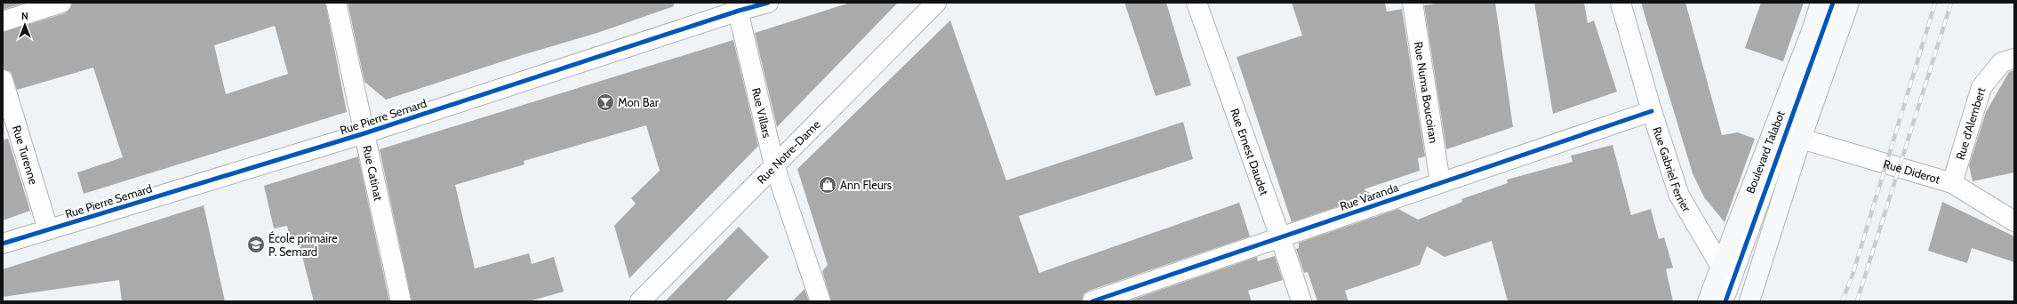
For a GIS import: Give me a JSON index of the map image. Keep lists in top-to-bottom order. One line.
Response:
{"streets":{"main road":["Boulevard Talabot"],"street":["Rue Numa Boucoiran","Rue Villars","Rue Pierre Semard","Rue d'Alembert","Rue Notre-Dame","Rue Ernest Daudet","Rue Turenne","Rue Gabriel Ferrier","Rue Diderot","Rue Catinat","Rue Varanda"]},"crossings":[["Rue Numa Boucoiran","Rue Varanda"],["Rue Villars","Rue Pierre Semard"],["Rue Villars","Rue Notre-Dame"],["Rue Pierre Semard","Rue Turenne"],["Rue Pierre Semard","Rue Catinat"],["Rue d'Alembert","Rue Diderot"],["Rue Ernest Daudet","Rue Varanda"],["Boulevard Talabot","Rue Gabriel Ferrier"],["Rue Gabriel Ferrier","Rue Varanda"]],"places":{"bar":["Mon Bar"],"shop":["Ann Fleurs"],"school or university":["École primaire P. Semard"]},"north":"top"}
